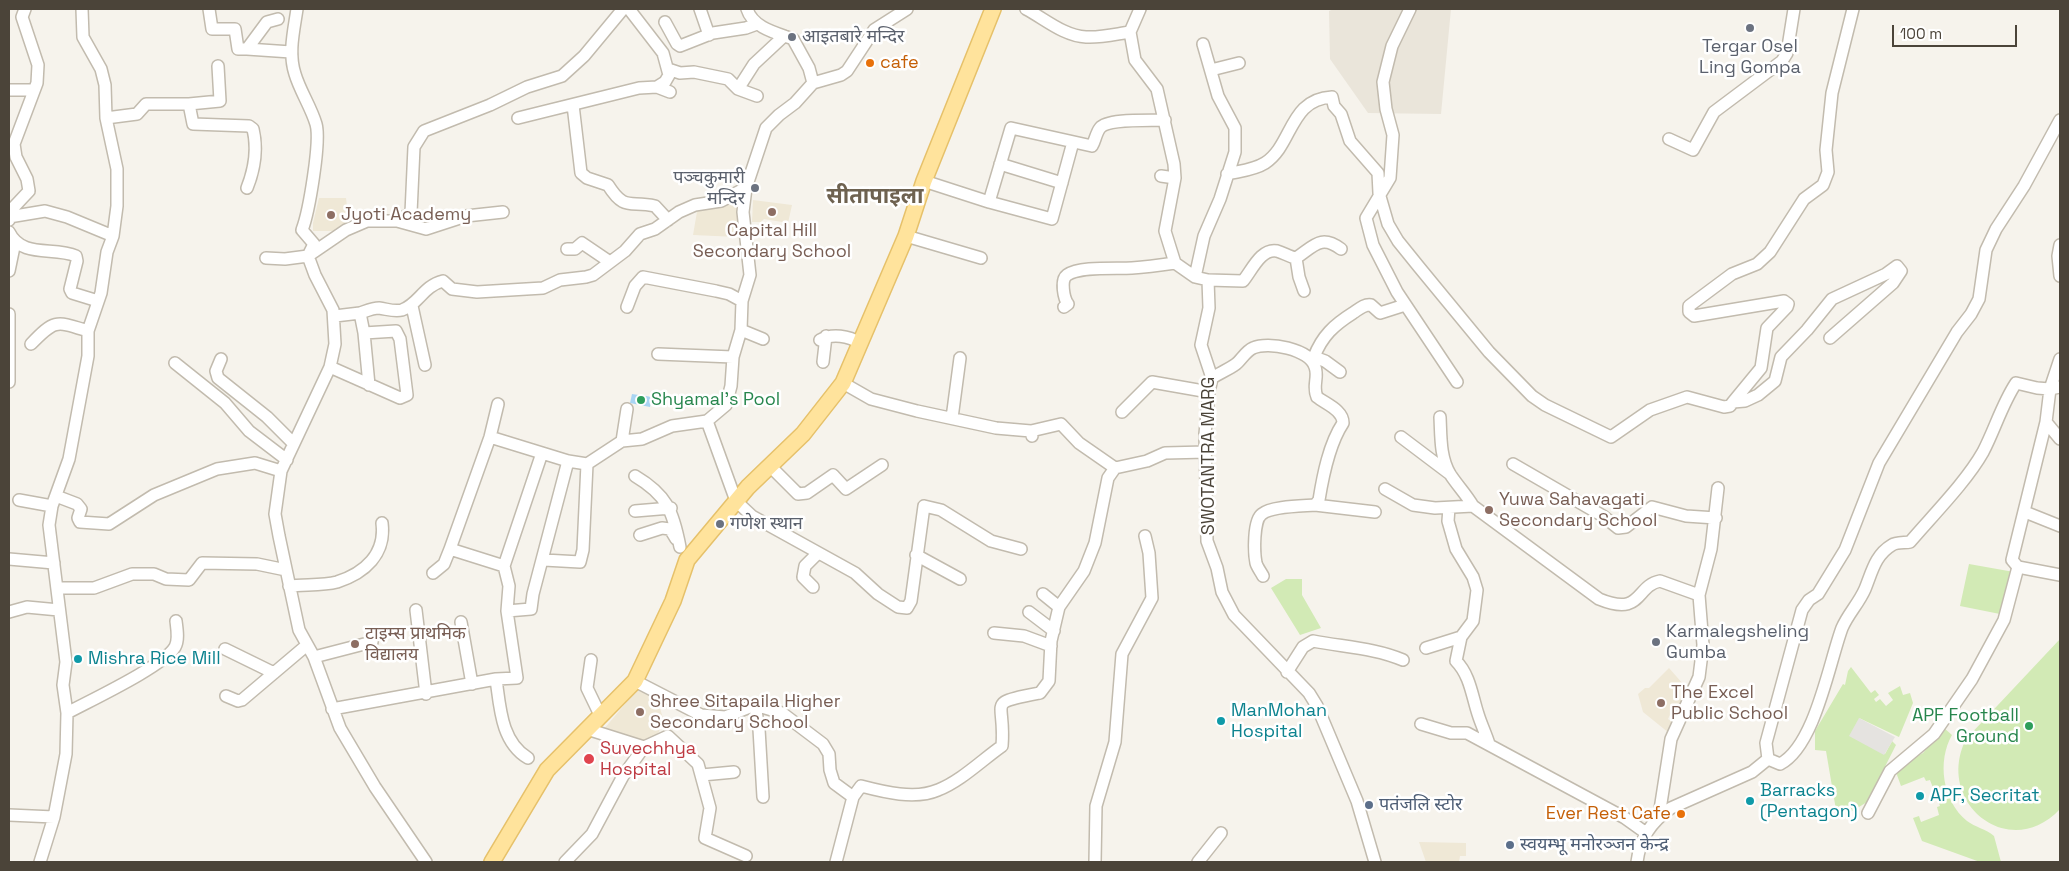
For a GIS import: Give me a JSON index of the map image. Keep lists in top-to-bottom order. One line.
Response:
{"streets":{"street":["SWOTANTRA MARG"]},"districts":["सीतापाइला"],"places":["Tergar Osel Ling Gompa","आइतबारे मन्दिर","cafe","पञ्चकुमारी मन्दिर","Capital Hill Secondary School","Jyoti Academy","Shyamal's Pool","Yuwa Sahavagati Secondary School","गणेश स्थान","Karmalegsheling Gumba","टाइम्स प्राथमिक विद्यालय","Mishra Rice Mill","The Excel Public School","Shree Sitapaila Higher Secondary School","ManMohan Hospital","APF Football Ground","Suvechhya Hospital","APF, Secritat","Barracks (Pentagon)","पतंजलि स्टोर","Ever Rest Cafe","स्वयम्भू मनोरञ्जन केन्द्र"],"scale_bar":"100 m"}
